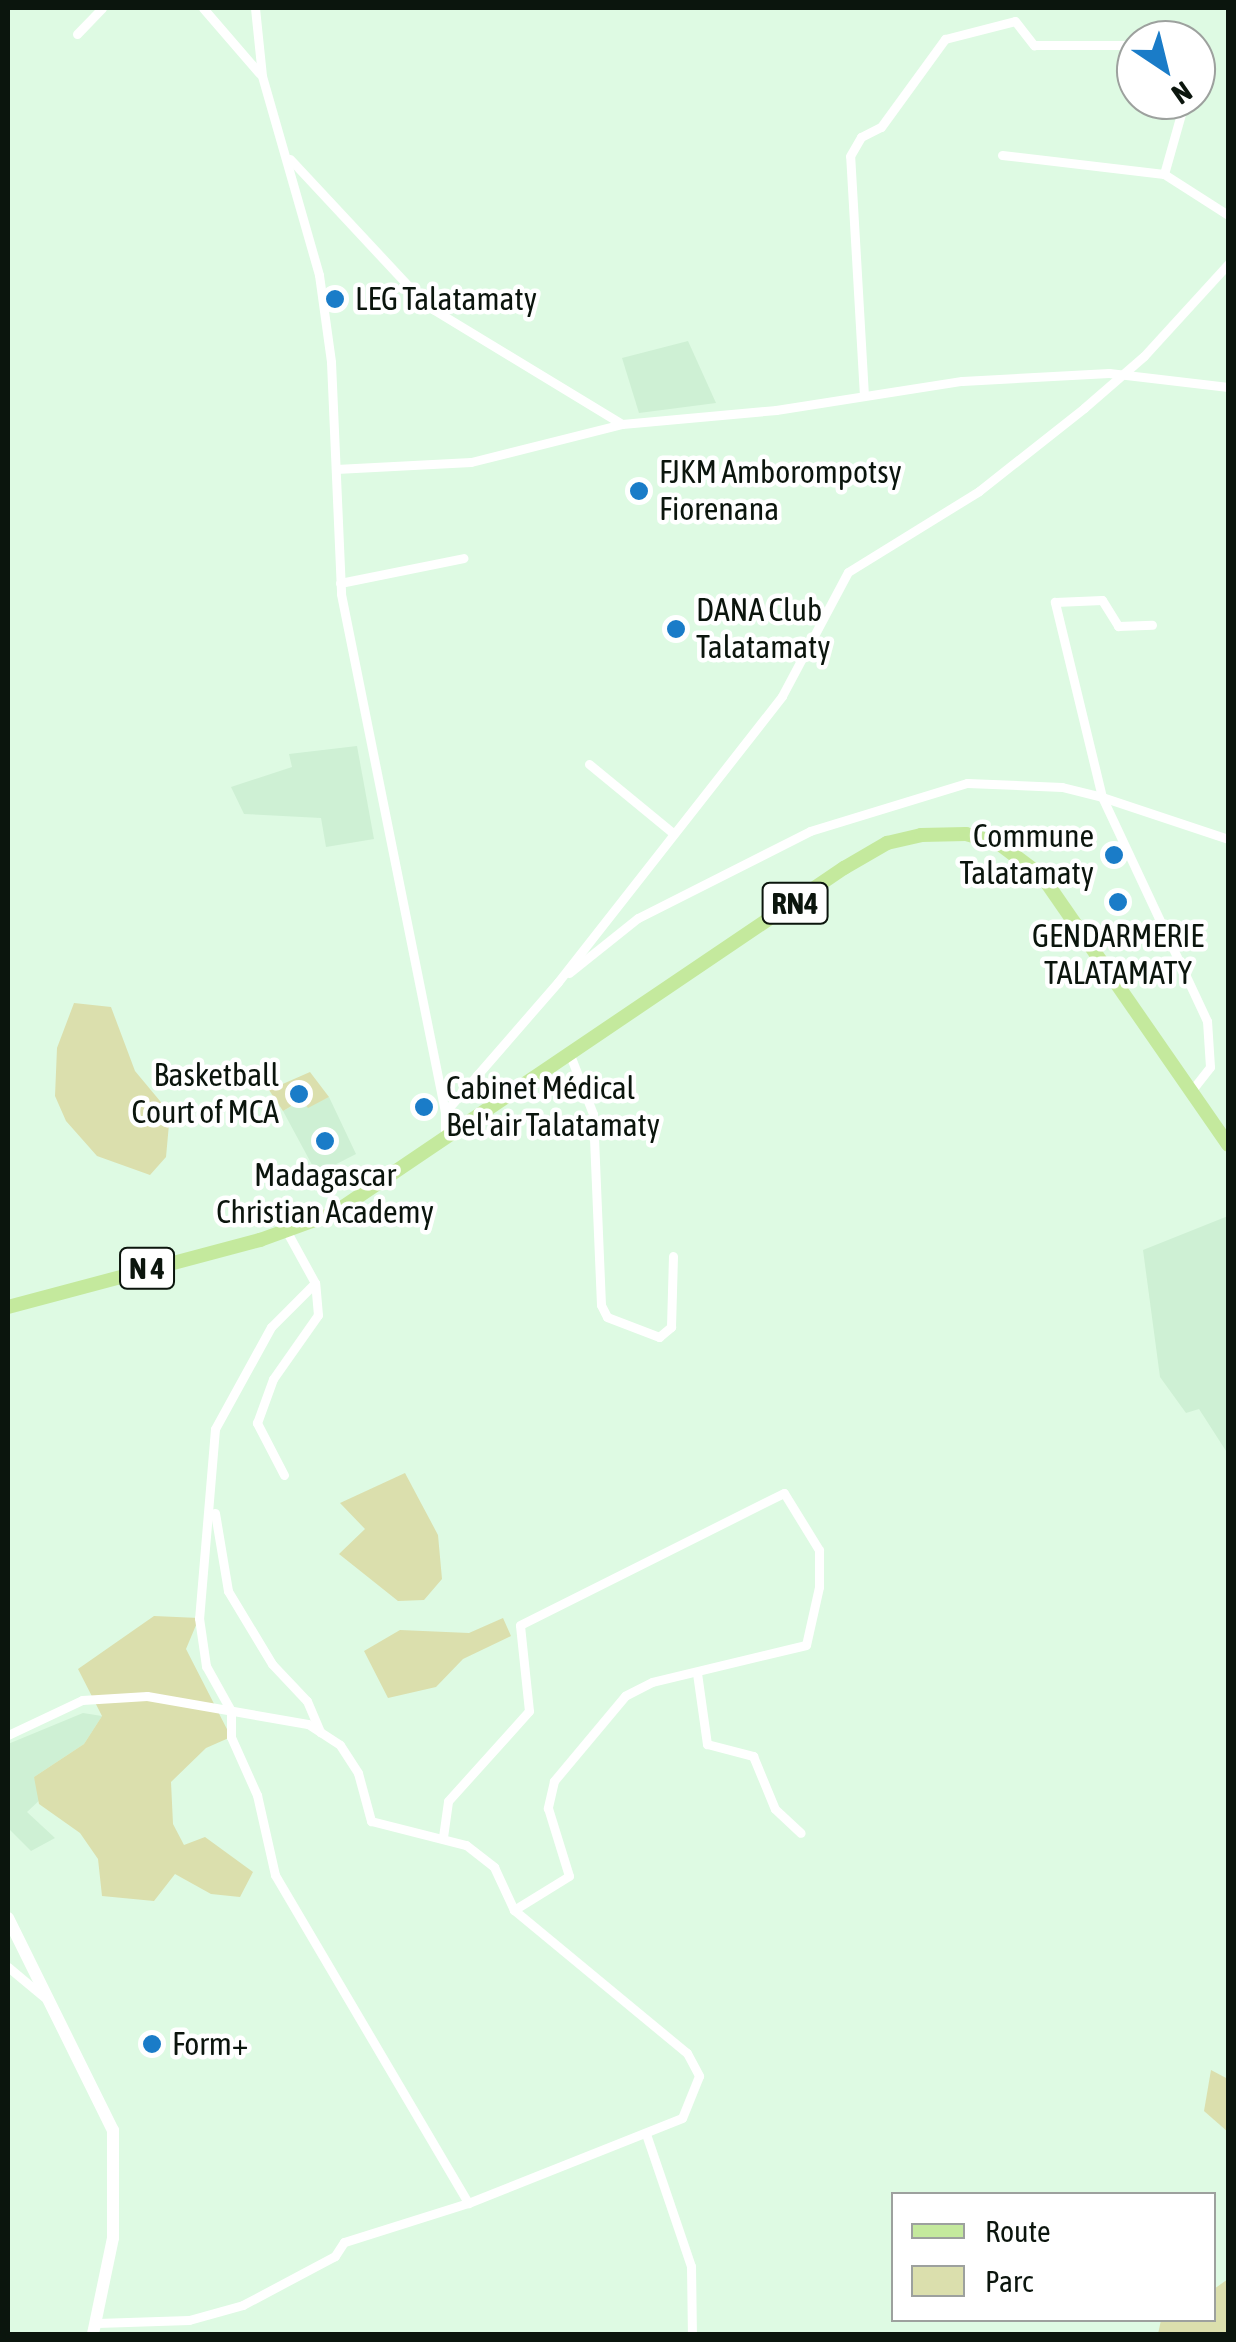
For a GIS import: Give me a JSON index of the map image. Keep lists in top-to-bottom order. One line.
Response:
{"streets":{"main road":["RN4","N 4"]},"crossings":[["RN4","N 4"]],"places":["LEG Talatamaty","FJKM Amborompotsy Fiorenana","DANA Club Talatamaty","Commune Talatamaty","GENDARMERIE TALATAMATY","Basketball Court of MCA","Cabinet Médical Bel'air Talatamaty","Madagascar Christian Academy","Form+"],"legend":["Route","Parc"],"north":"bottom right"}
